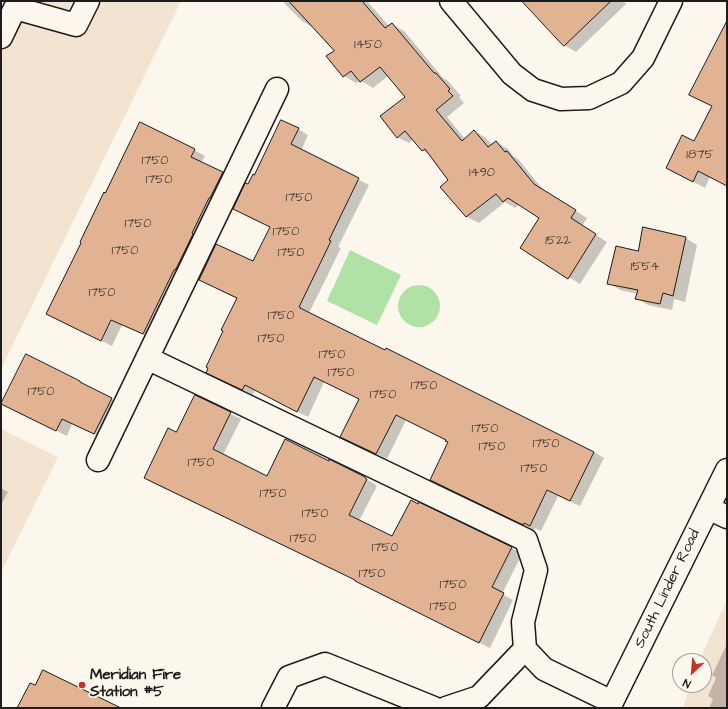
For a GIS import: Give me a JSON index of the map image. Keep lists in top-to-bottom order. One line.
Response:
{"streets":{"street":["South Linder Road"]},"places":["Meridian Fire Station #5"],"house_numbers":["1450","1875","1750","1490","1750","1750","1750","1750","1522","1750","1750","1554","1750","1750","1750","1750","1750","1750","1750","1750","1750","1750","1750","1750","1750","1750","1750","1750","1750","1750","1750","1750"],"north":"bottom left"}
